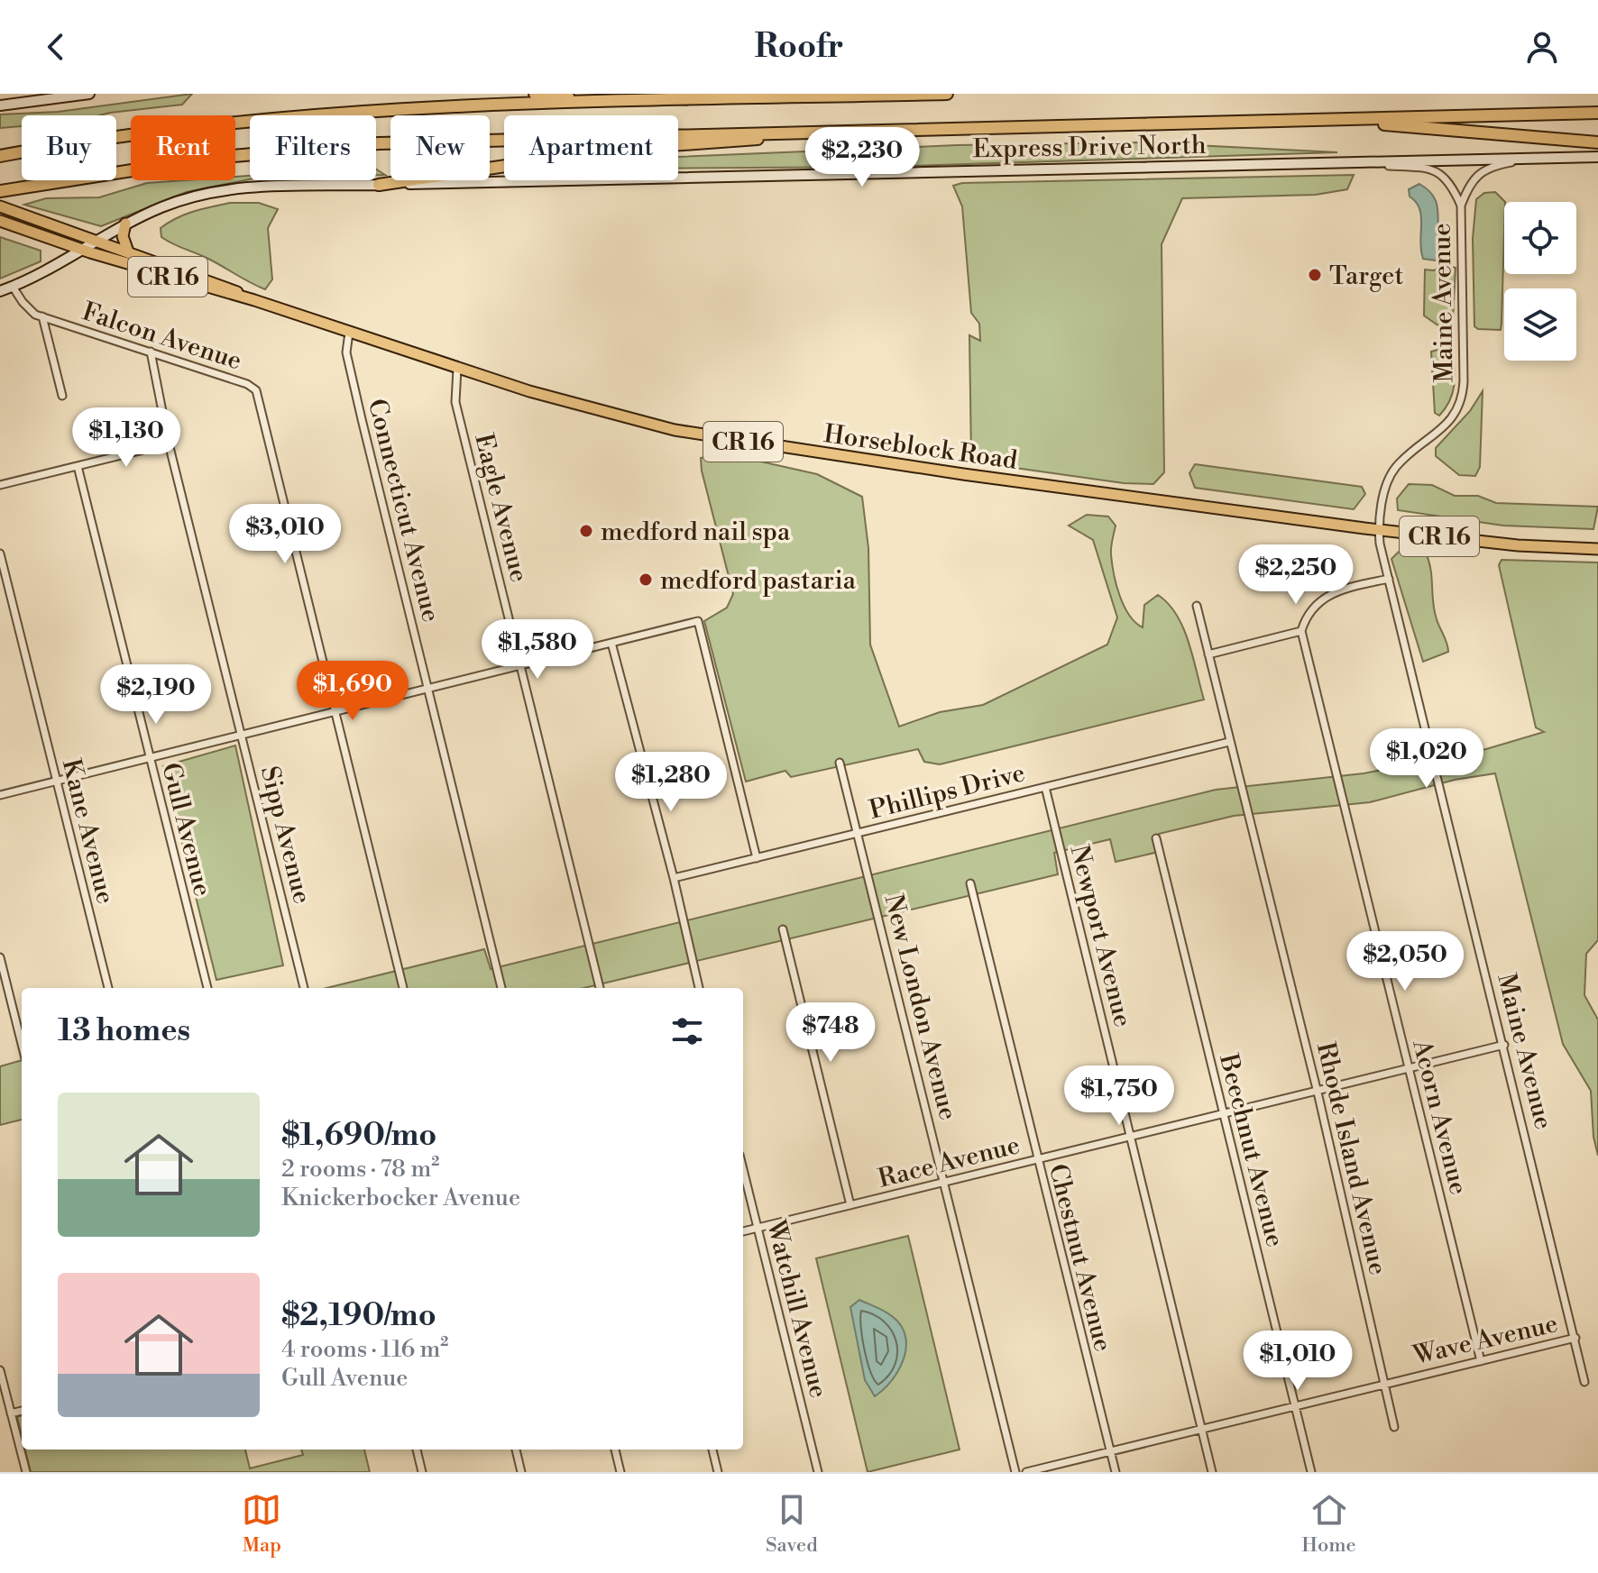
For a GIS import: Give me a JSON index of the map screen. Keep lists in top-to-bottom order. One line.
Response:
{"streets":{"main road":["Express Drive North","CR 16","Horseblock Road"],"street":["Maine Avenue","Falcon Avenue","Eagle Avenue","Connecticut Avenue","Phillips Drive","Gull Avenue","Kane Avenue","Sipp Avenue","Newport Avenue","New London Avenue","Acorn Avenue","Beechnut Avenue","Rhode Island Avenue","Race Avenue","Chestnut Avenue","Watchill Avenue","Wave Avenue"]},"crossings":[["Express Drive North","Falcon Avenue"],["Express Drive North","Horseblock Road"],["Maine Avenue","Horseblock Road"],["Maine Avenue","Race Avenue"],["Maine Avenue","Wave Avenue"],["Falcon Avenue","Sipp Avenue"],["Horseblock Road","Eagle Avenue"],["Horseblock Road","Connecticut Avenue"],["Phillips Drive","Newport Avenue"],["Phillips Drive","New London Avenue"],["Phillips Drive","Rhode Island Avenue"],["Newport Avenue","Race Avenue"],["Newport Avenue","Wave Avenue"],["New London Avenue","Race Avenue"],["Acorn Avenue","Race Avenue"],["Acorn Avenue","Wave Avenue"],["Beechnut Avenue","Race Avenue"],["Beechnut Avenue","Wave Avenue"],["Rhode Island Avenue","Race Avenue"],["Rhode Island Avenue","Wave Avenue"],["Race Avenue","Chestnut Avenue"],["Race Avenue","Watchill Avenue"],["Chestnut Avenue","Wave Avenue"]],"places":["Target","medford nail spa","medford pastaria"],"page":{"header":"Roofr","chip":["Buy","Rent","Filters","New","Apartment"],"price":["$2,230","$1,130","$3,010","$2,250","$1,580","$1,690","$2,190","$1,020","$1,280","$2,050","$748","$1,750","$1,010"],"heading":"13 homes","list":[{"name":"$1,690/mo","note":"2 rooms · 78 m² · Knickerbocker Avenue"},{"name":"$2,190/mo","note":"4 rooms · 116 m² · Gull Avenue"}],"tabs":["Map","Saved","Home"]}}
